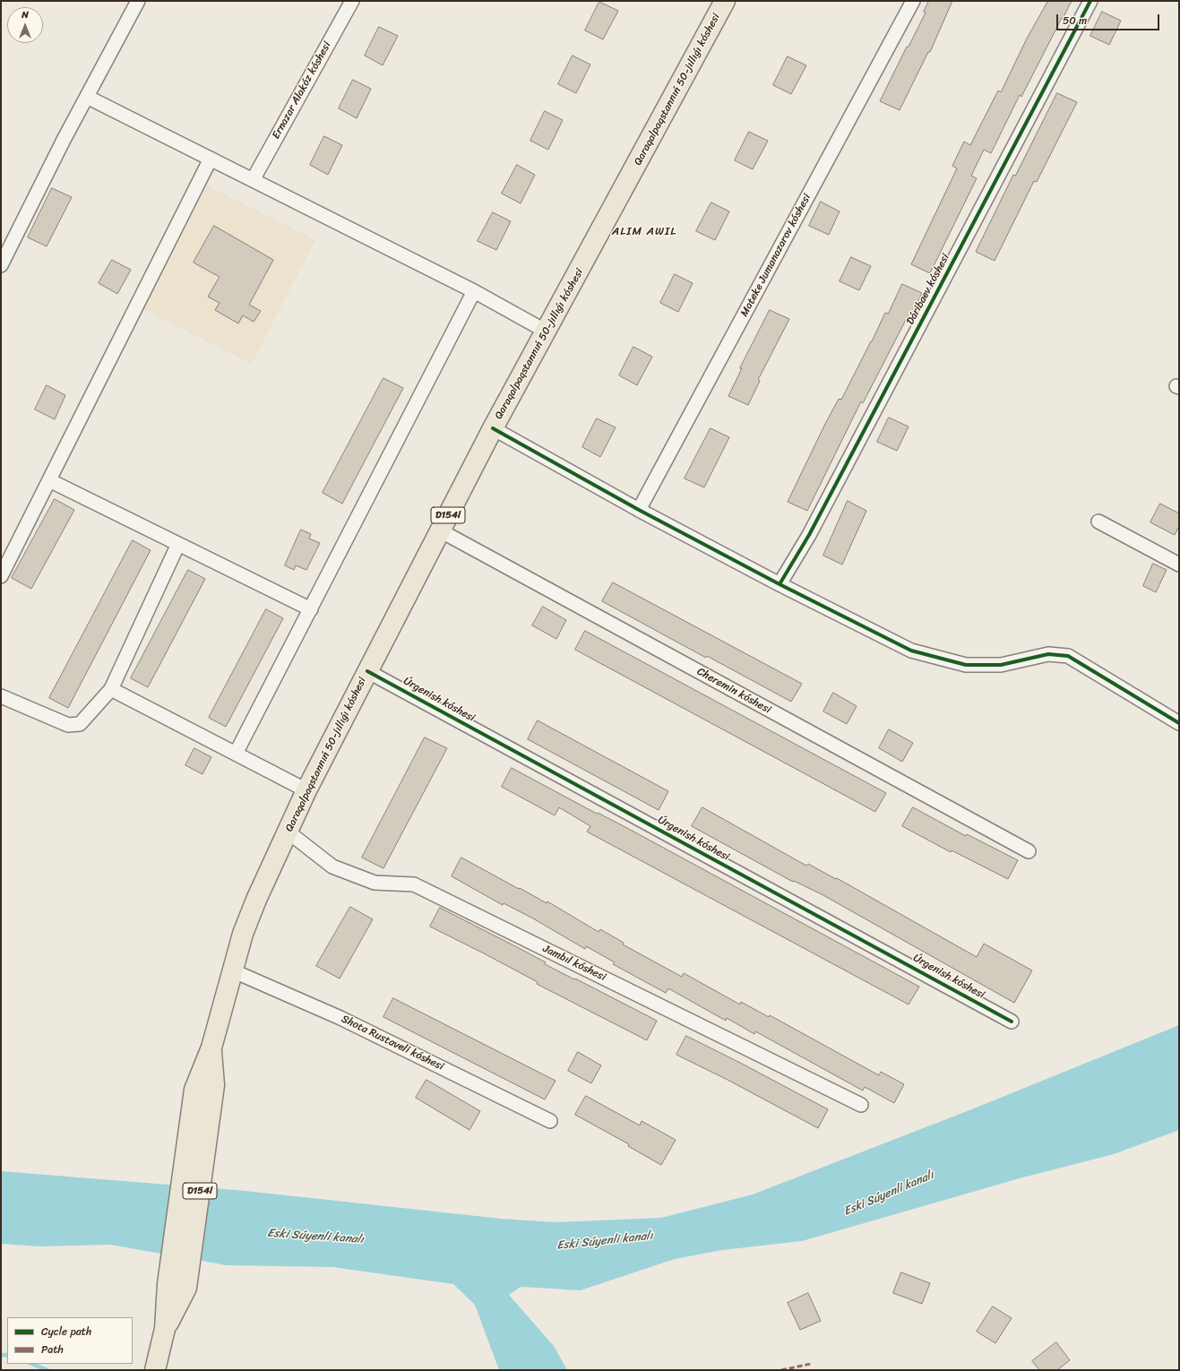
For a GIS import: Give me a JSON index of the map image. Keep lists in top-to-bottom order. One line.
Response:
{"streets":{"main road":["Qaraqalpaqstannıń 50-jıllıǵı kóshesi","D154l"],"street":["Ernazar Alakóz kóshesi","Mateke Jumanazarov kóshesi","Dáribaev kóshesi","Cheremin kóshesi","Úrgenish kóshesi","Jambıl kóshesi","Shota Rustaveli kóshesi"]},"crossings":[["Qaraqalpaqstannıń 50-jıllıǵı kóshesi","Cheremin kóshesi"],["Qaraqalpaqstannıń 50-jıllıǵı kóshesi","Úrgenish kóshesi"],["Qaraqalpaqstannıń 50-jıllıǵı kóshesi","Jambıl kóshesi"],["Qaraqalpaqstannıń 50-jıllıǵı kóshesi","Shota Rustaveli kóshesi"]],"districts":["ALIM AWIL"],"water":["Eski Súyenli kanalı"],"legend":["Cycle path","Path"],"scale_bar":"50 m","north":"top"}
